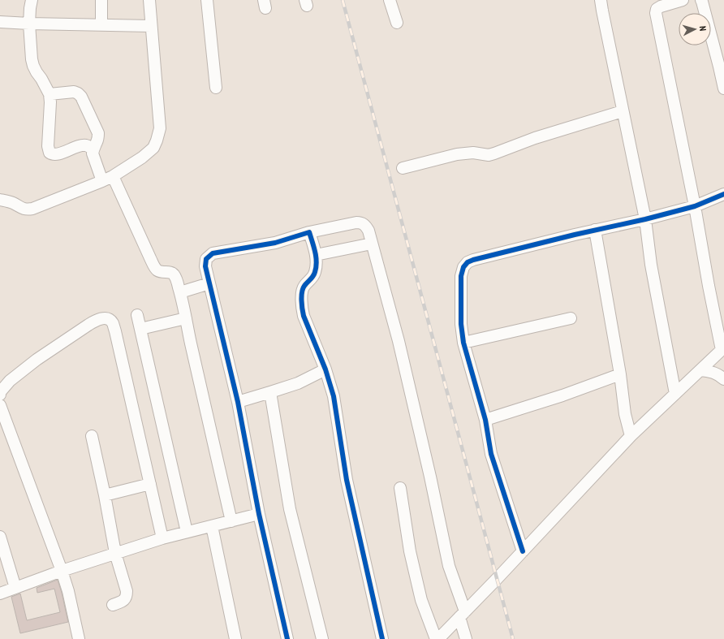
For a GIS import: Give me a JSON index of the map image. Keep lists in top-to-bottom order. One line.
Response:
{"north":"right"}
